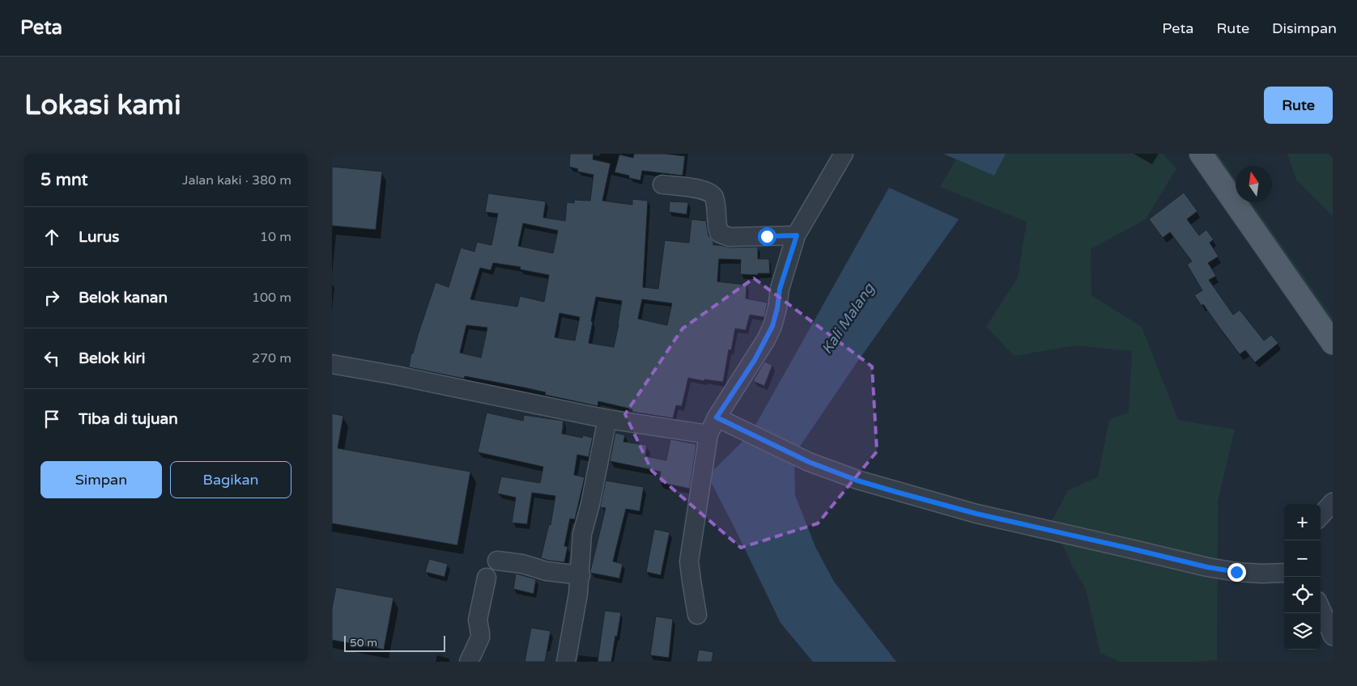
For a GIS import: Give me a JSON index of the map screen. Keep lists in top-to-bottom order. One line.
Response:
{"water":["Kali Malang"],"scale_bar":"50 m","north":"top","page":{"header":"Peta","nav":["Peta","Rute","Disimpan"],"buttons":["Rute",["Simpan","Bagikan"]],"title":"Lokasi kami","heading":["5 mnt","Jalan kaki · 380 m"],"list":[["Lurus","10 m"],["Belok kanan","100 m"],["Belok kiri","270 m"],"Tiba di tujuan"],"map_buttons":["+","−"],"scale":"50 m"}}
